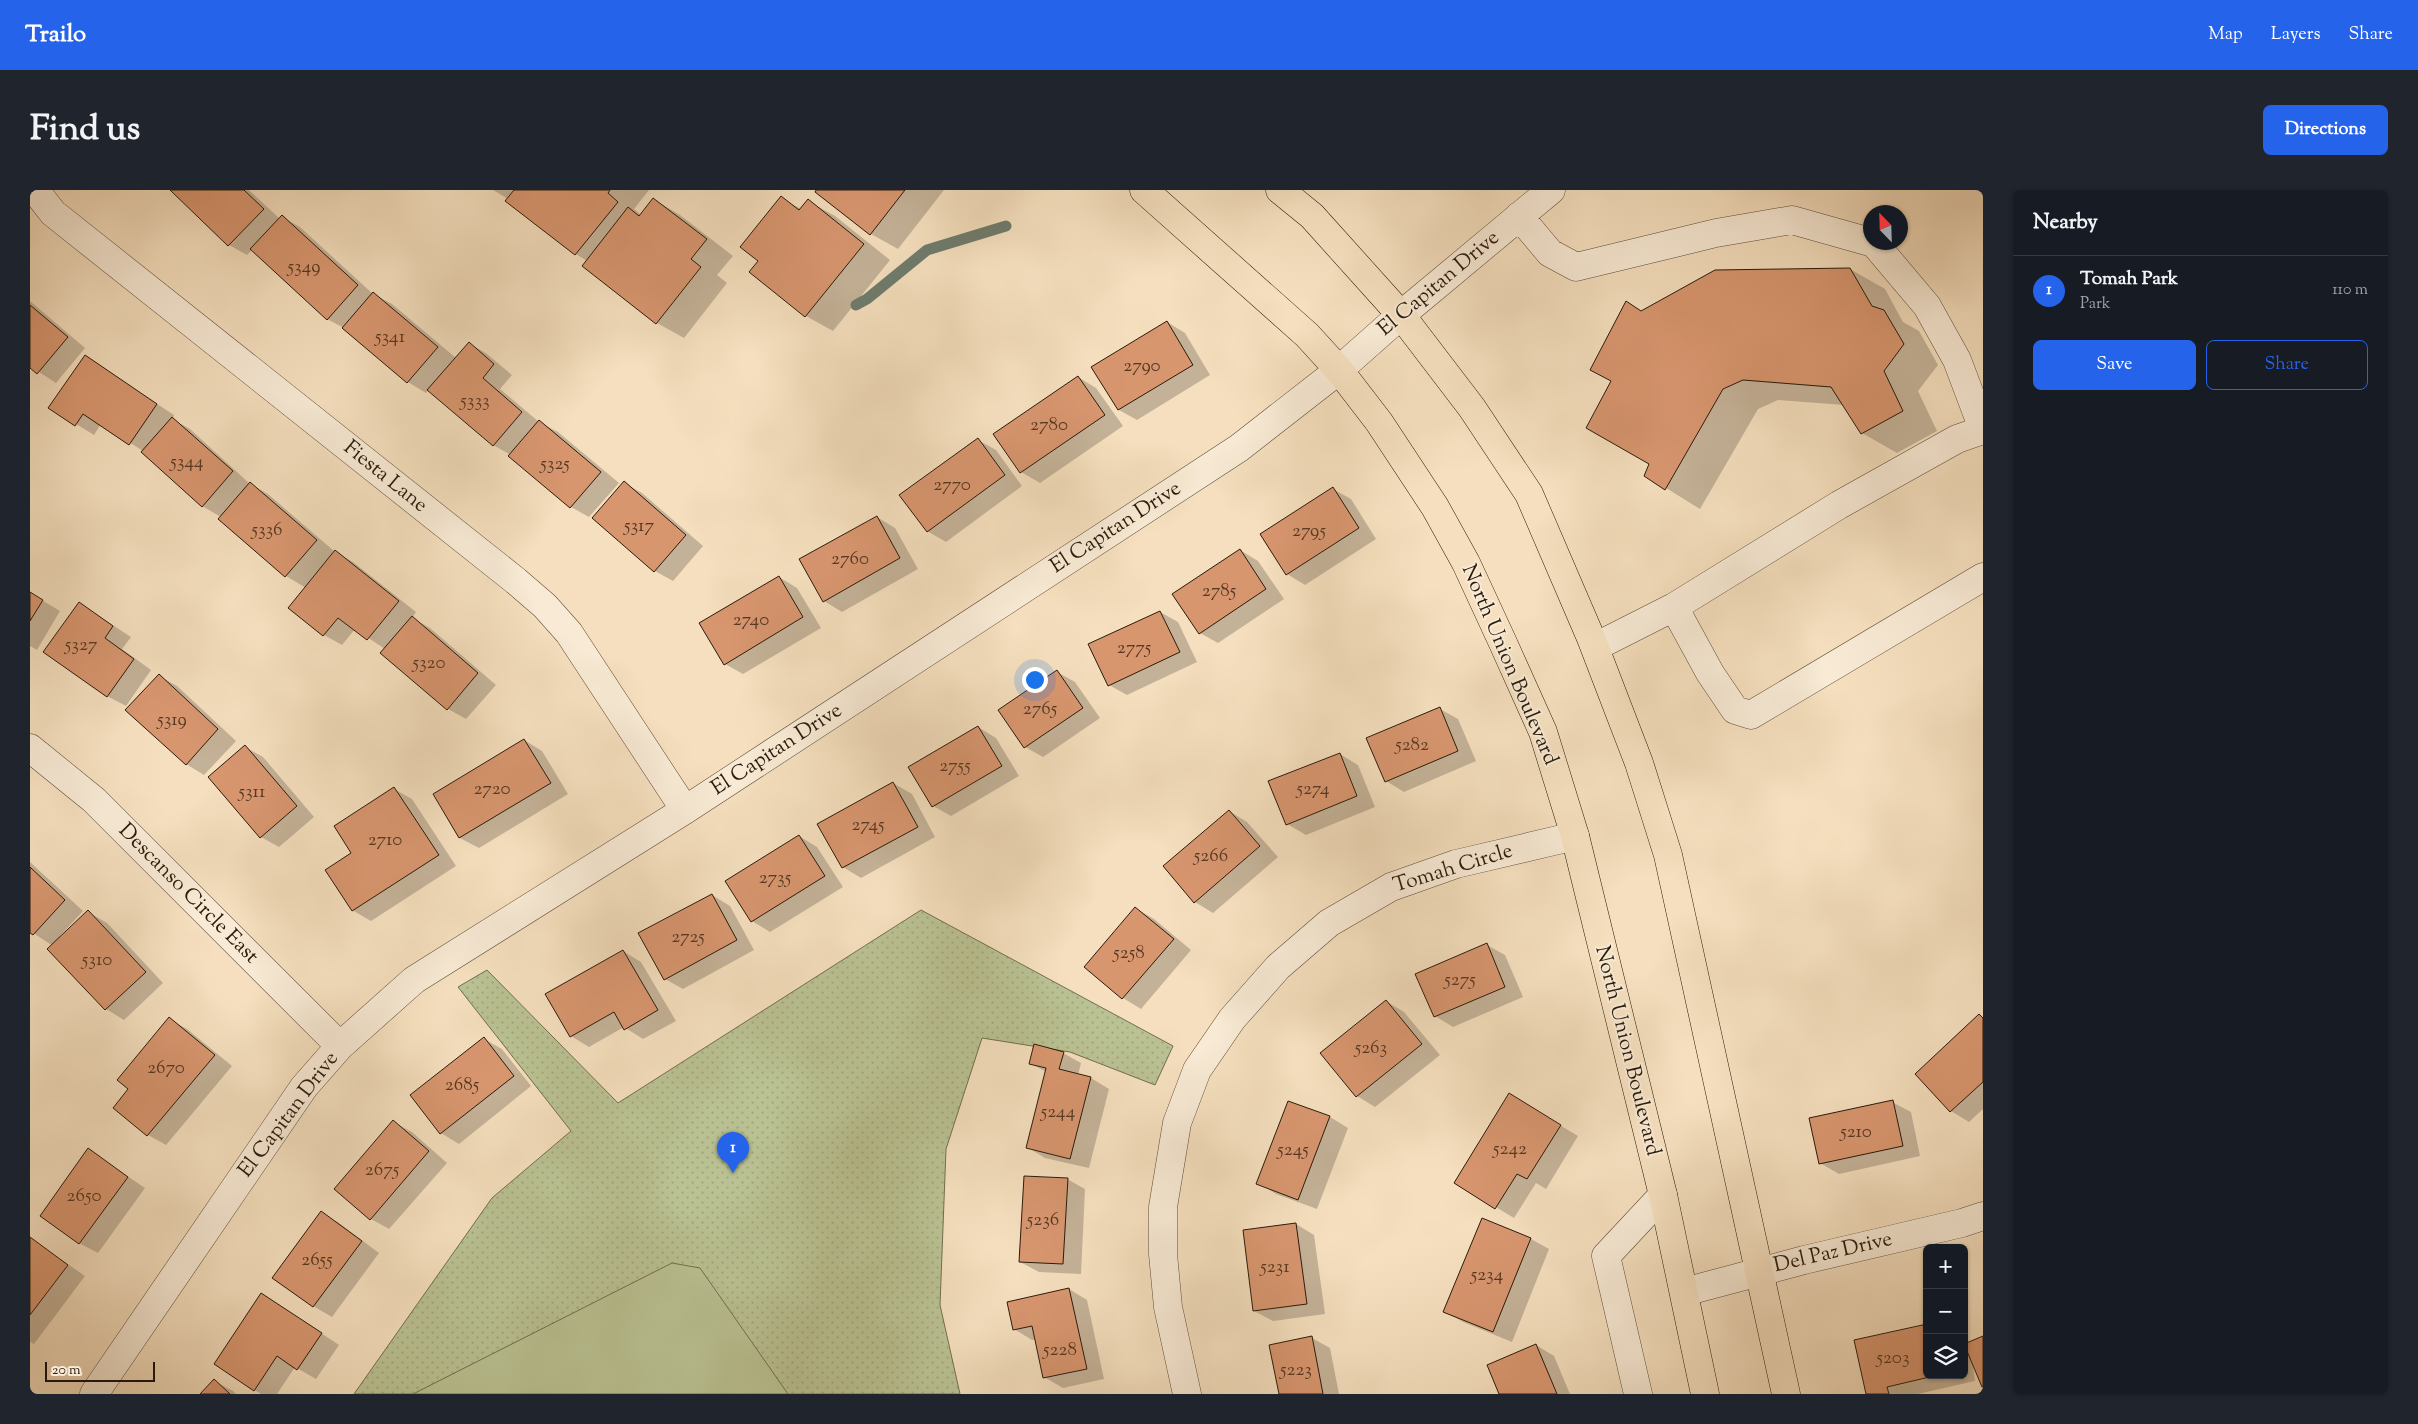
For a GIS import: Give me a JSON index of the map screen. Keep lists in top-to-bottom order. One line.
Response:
{"streets":{"main road":["North Union Boulevard"],"street":["El Capitan Drive","Fiesta Lane","Tomah Circle","Descanso Circle East","Del Paz Drive"]},"crossings":[["El Capitan Drive","Fiesta Lane"],["El Capitan Drive","North Union Boulevard"],["El Capitan Drive","Descanso Circle East"],["North Union Boulevard","Tomah Circle"],["North Union Boulevard","Del Paz Drive"]],"house_numbers":["5349","5341","2790","5333","2780","5344","5325","2770","5317","5336","2795","2760","2785","2740","5327","2775","5320","2765","5319","5282","2755","2720","5274","5311","2745","2710","5266","2735","2725","5258","5310","5275","5263","2670","2685","5244","5210","5242","5245","2675","2650","5236","2655","5231","5234","5228","5203","5223"],"scale_bar":"20 m","north":"top left","page":{"header":"Trailo","nav":["Map","Layers","Share"],"title":"Find us","buttons":["Directions",["Save","Share"]],"heading":"Nearby","list":[{"mark":"1","name":"Tomah Park","note":"Park","value":"110 m"}],"pins":"1","map_buttons":["+","−"],"scale":"20 m"}}
